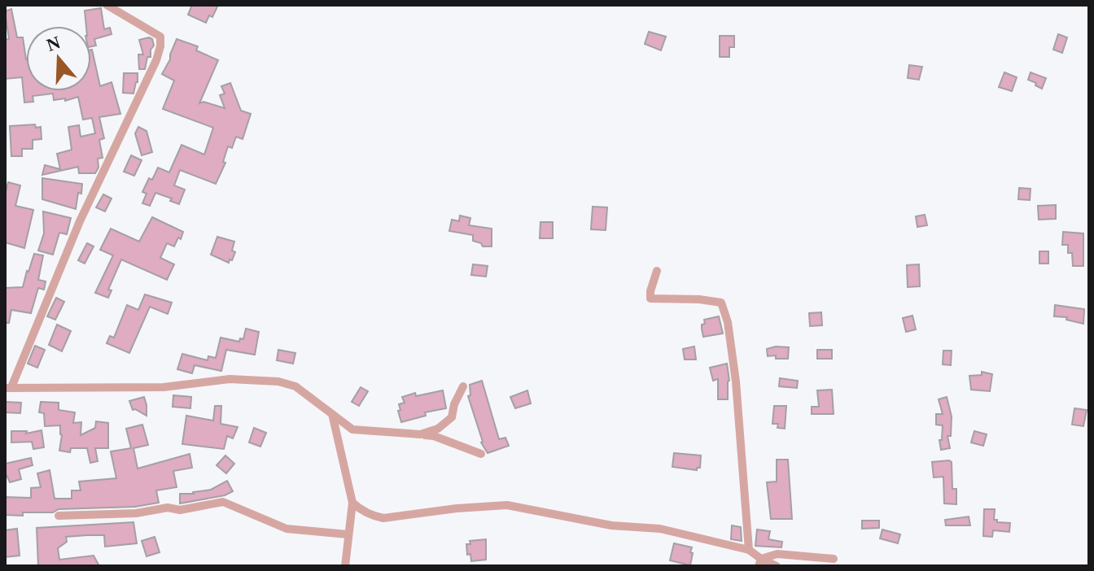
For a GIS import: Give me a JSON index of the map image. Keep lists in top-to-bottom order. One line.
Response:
{"north":"top"}
